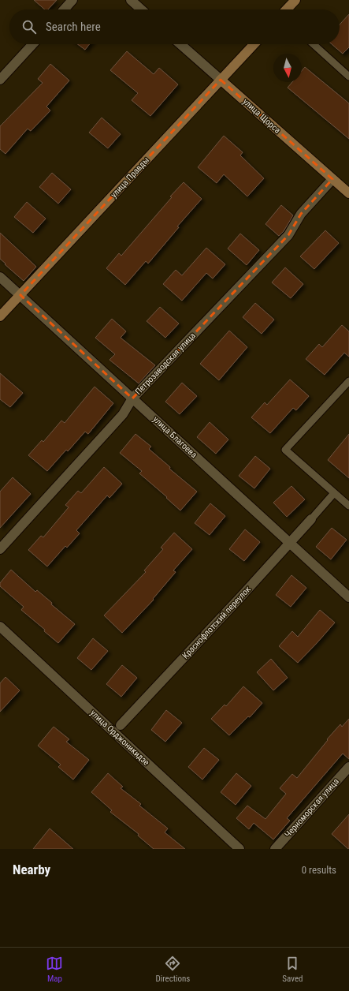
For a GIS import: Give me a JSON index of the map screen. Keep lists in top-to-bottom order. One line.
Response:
{"streets":{"street":["улица Щорса","улица Правды","Петрозаводская улица","улица Благоева","Краснофлотский переулок","улица Орджоникидзе","Черноморская улица"]},"crossings":[["улица Щорса","улица Правды"],["улица Щорса","Петрозаводская улица"],["улица Правды","улица Благоева"],["Петрозаводская улица","улица Благоева"],["улица Благоева","Краснофлотский переулок"]],"north":"bottom","page":{"search":"Search here","heading":["Nearby","0 results"],"nav":["Map","Directions","Saved"]}}
